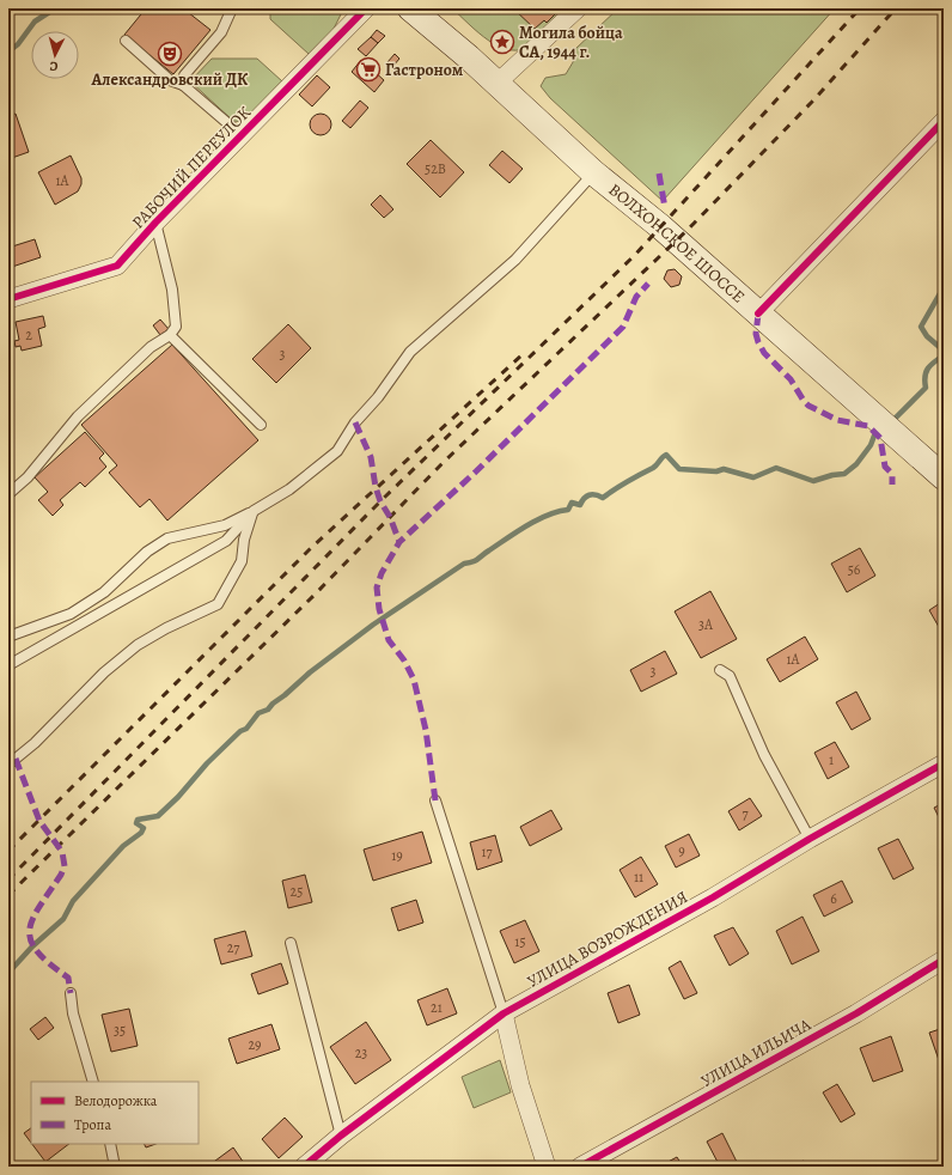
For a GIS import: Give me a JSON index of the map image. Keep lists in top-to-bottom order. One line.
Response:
{"streets":{"main road":["ВОЛХОНСКОЕ ШОССЕ"],"street":["РАБОЧИЙ ПЕРЕУЛОК","УЛИЦА ВОЗРОЖДЕНИЯ","УЛИЦА ИЛЬИЧА"]},"places":{"place":["Могила бойца СА, 1944 г."],"theatre":["Александровский ДК"],"supermarket":["Гастроном"]},"house_numbers":["52В","1А","2","3","56","3А","1А","3","1","7","9","17","19","11","25","6","15","27","21","35","29","23"],"legend":["Велодорожка","Тропа"],"north":"bottom"}
